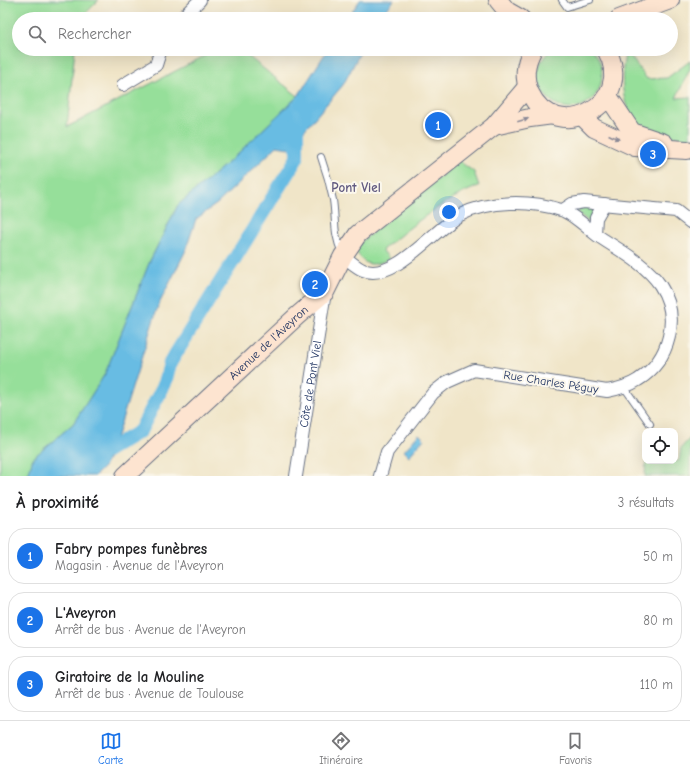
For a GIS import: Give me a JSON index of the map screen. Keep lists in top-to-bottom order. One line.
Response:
{"streets":{"street":["Avenue de l'Aveyron","Rue Charles Péguy","Côte de Pont Viel"]},"crossings":[["Avenue de l'Aveyron","Rue Charles Péguy"],["Avenue de l'Aveyron","Côte de Pont Viel"]],"districts":["Pont Viel"],"page":{"search":"Rechercher","pins":["1","3","2"],"heading":["À proximité","3 résultats"],"list":[{"mark":"1","name":"Fabry pompes funèbres","note":"Magasin · Avenue de l'Aveyron","value":"50 m"},{"mark":"2","name":"L'Aveyron","note":"Arrêt de bus · Avenue de l'Aveyron","value":"80 m"},{"mark":"3","name":"Giratoire de la Mouline","note":"Arrêt de bus · Avenue de Toulouse","value":"110 m"}],"nav":["Carte","Itinéraire","Favoris"]}}
